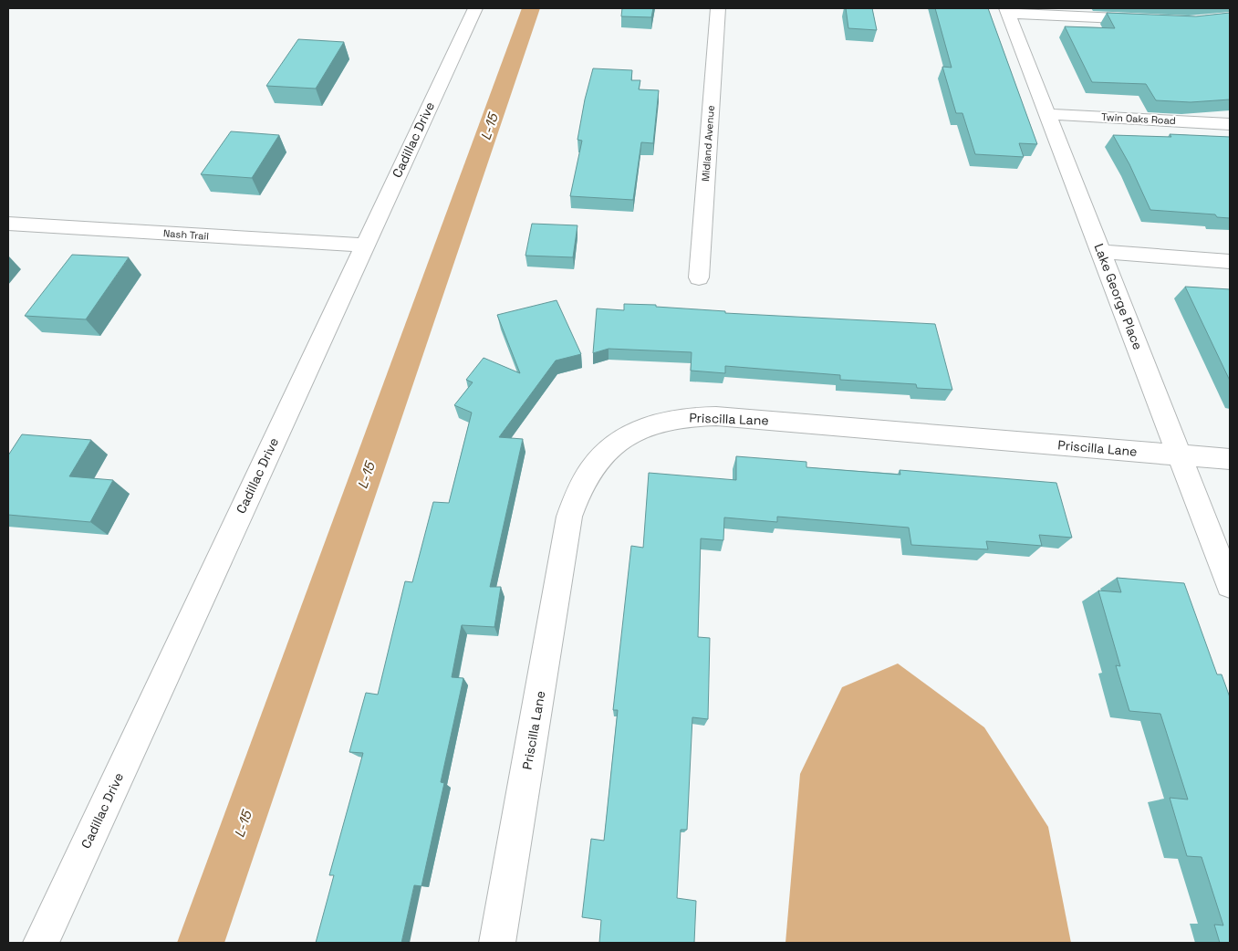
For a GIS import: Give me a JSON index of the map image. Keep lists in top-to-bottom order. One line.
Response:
{"streets":{"street":["Twin Oaks Road","Cadillac Drive","Midland Avenue","Nash Trail","Lake George Place","Priscilla Lane"]},"crossings":[["Twin Oaks Road","Lake George Place"],["Cadillac Drive","Nash Trail"],["Lake George Place","Priscilla Lane"]],"water":["L-15"]}
